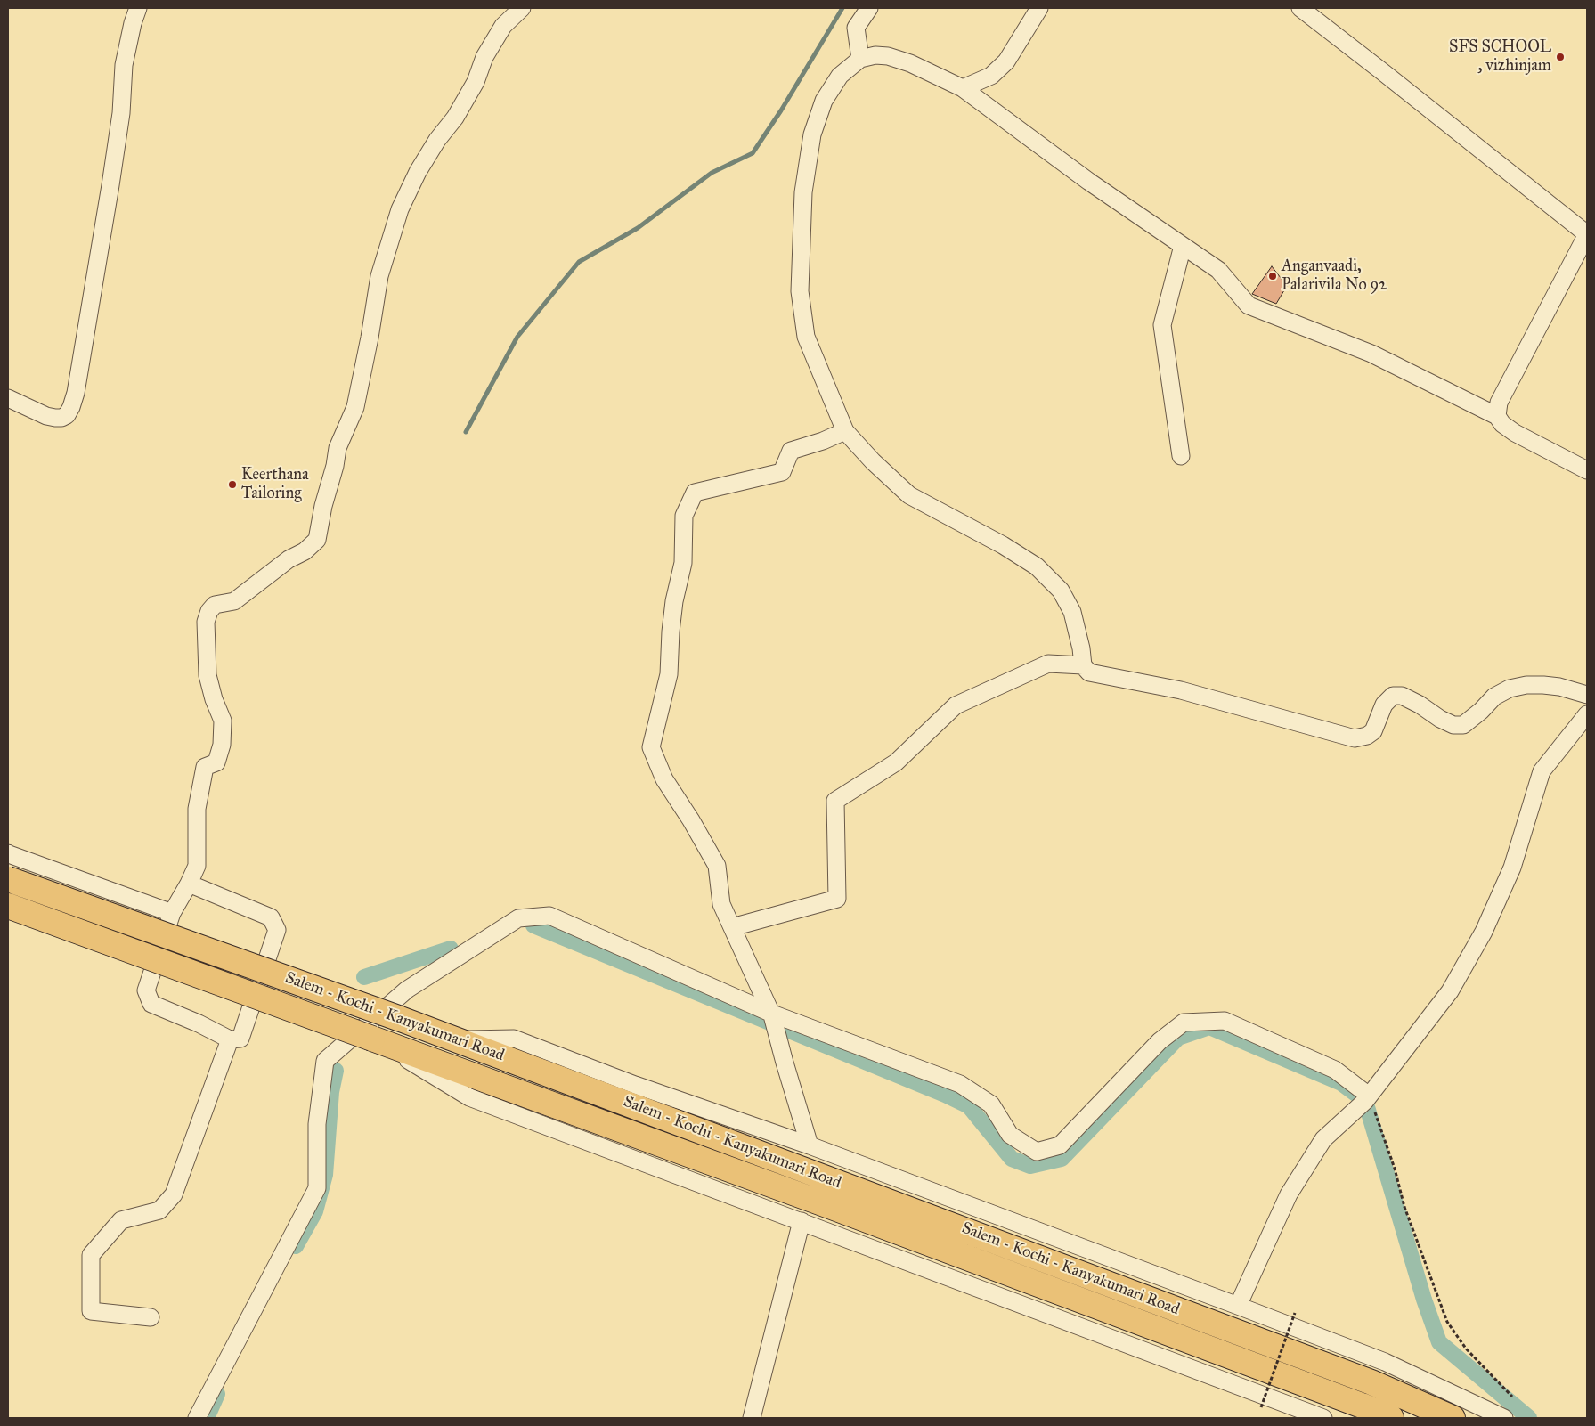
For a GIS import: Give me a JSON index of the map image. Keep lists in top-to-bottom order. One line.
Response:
{"streets":{"highway":["Salem - Kochi - Kanyakumari Road"]},"places":["SFS SCHOOL , vizhinjam","Anganvaadi, Palarivila No 92","Keerthana Tailoring"]}
